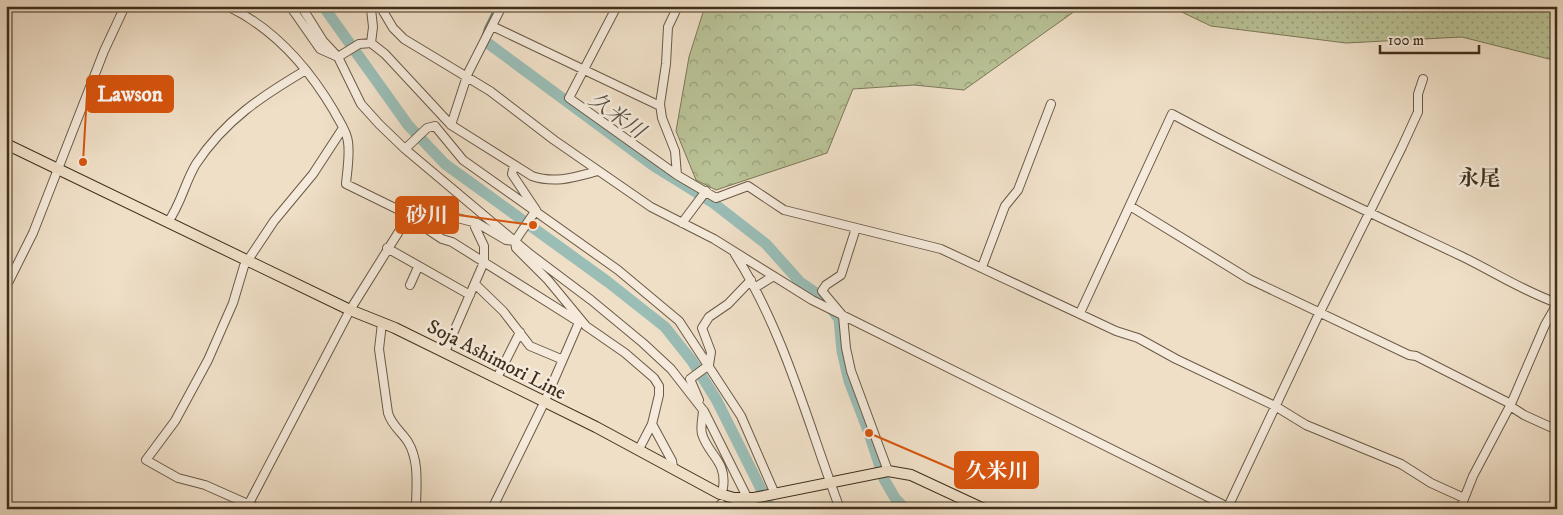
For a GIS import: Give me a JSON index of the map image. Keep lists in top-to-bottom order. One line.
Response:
{"streets":{"main road":["Soja Ashimori Line"]},"districts":["永尾"],"water":["久米川"],"places":["Lawson","砂川","久米川"],"scale_bar":"100 m"}
